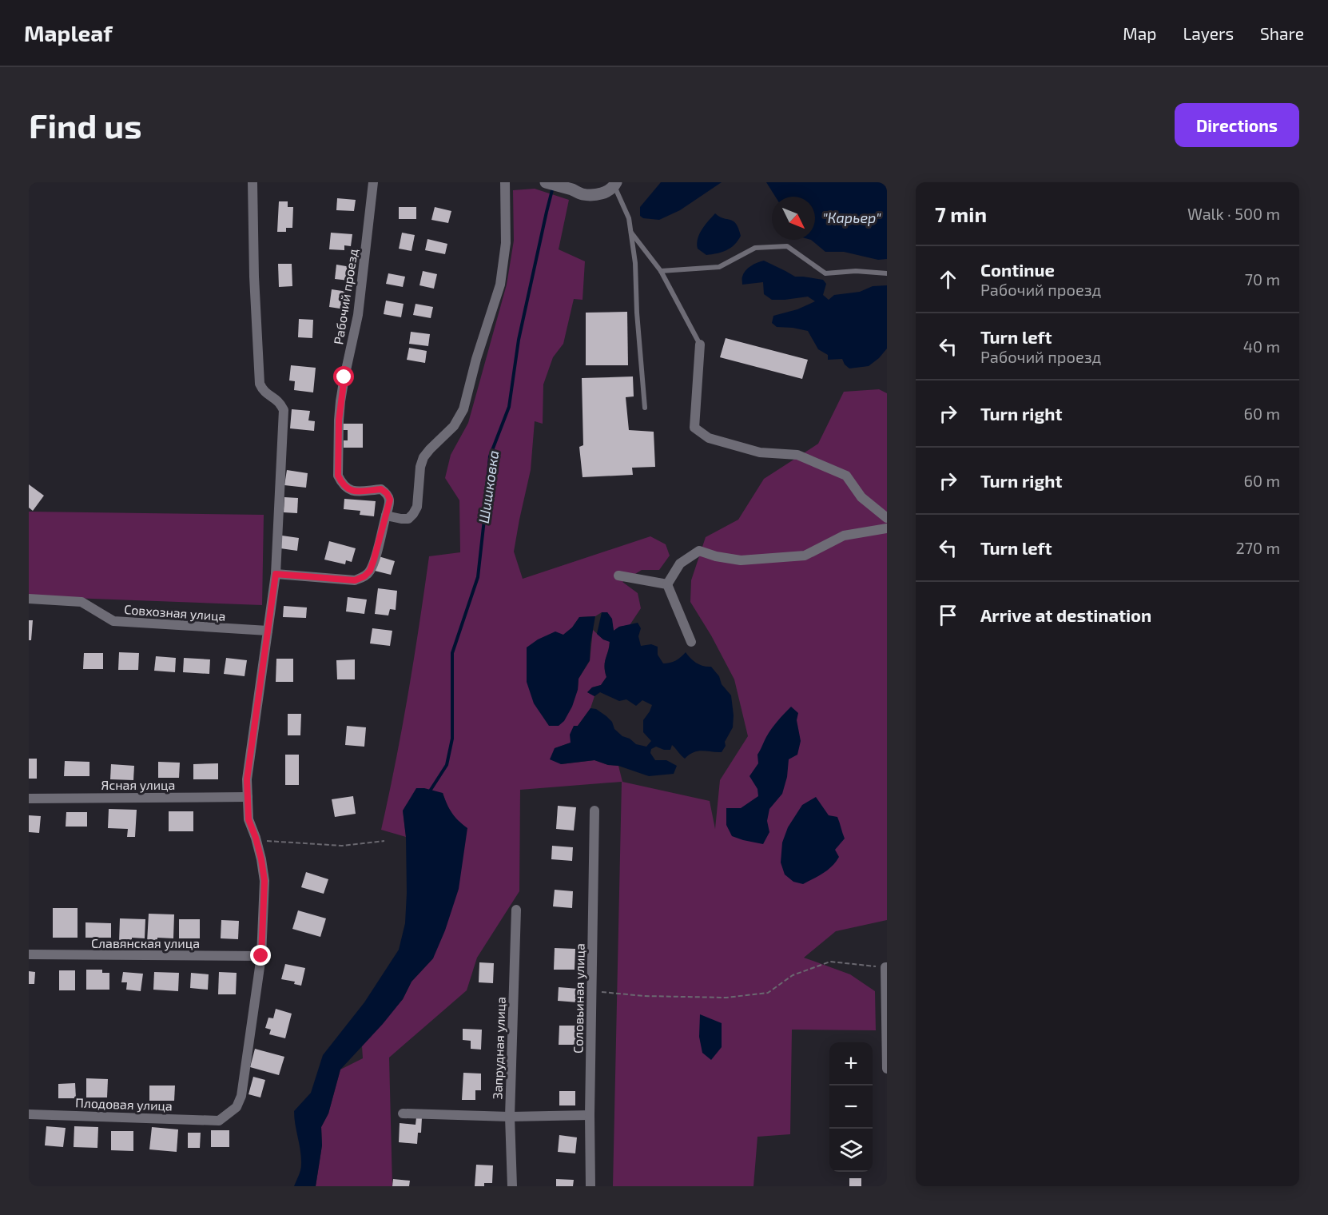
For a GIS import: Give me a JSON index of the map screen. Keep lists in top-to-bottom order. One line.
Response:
{"streets":{"street":["Рабочий проезд","Совхозная улица","Ясная улица","Славянская улица","Соловьиная улица","Запрудная улица","Плодовая улица"]},"crossings":[["Славянская улица","Плодовая улица"]],"water":["\"Карьер\"","Шишковка"],"north":"bottom right","page":{"header":"Mapleaf","nav":["Map","Layers","Share"],"buttons":"Directions","title":"Find us","heading":["7 min","Walk · 500 m"],"list":[["Continue","Рабочий проезд","70 m"],["Turn left","Рабочий проезд","40 m"],["Turn right","60 m"],["Turn right","60 m"],["Turn left","270 m"],"Arrive at destination"],"map_buttons":["+","−"]}}
